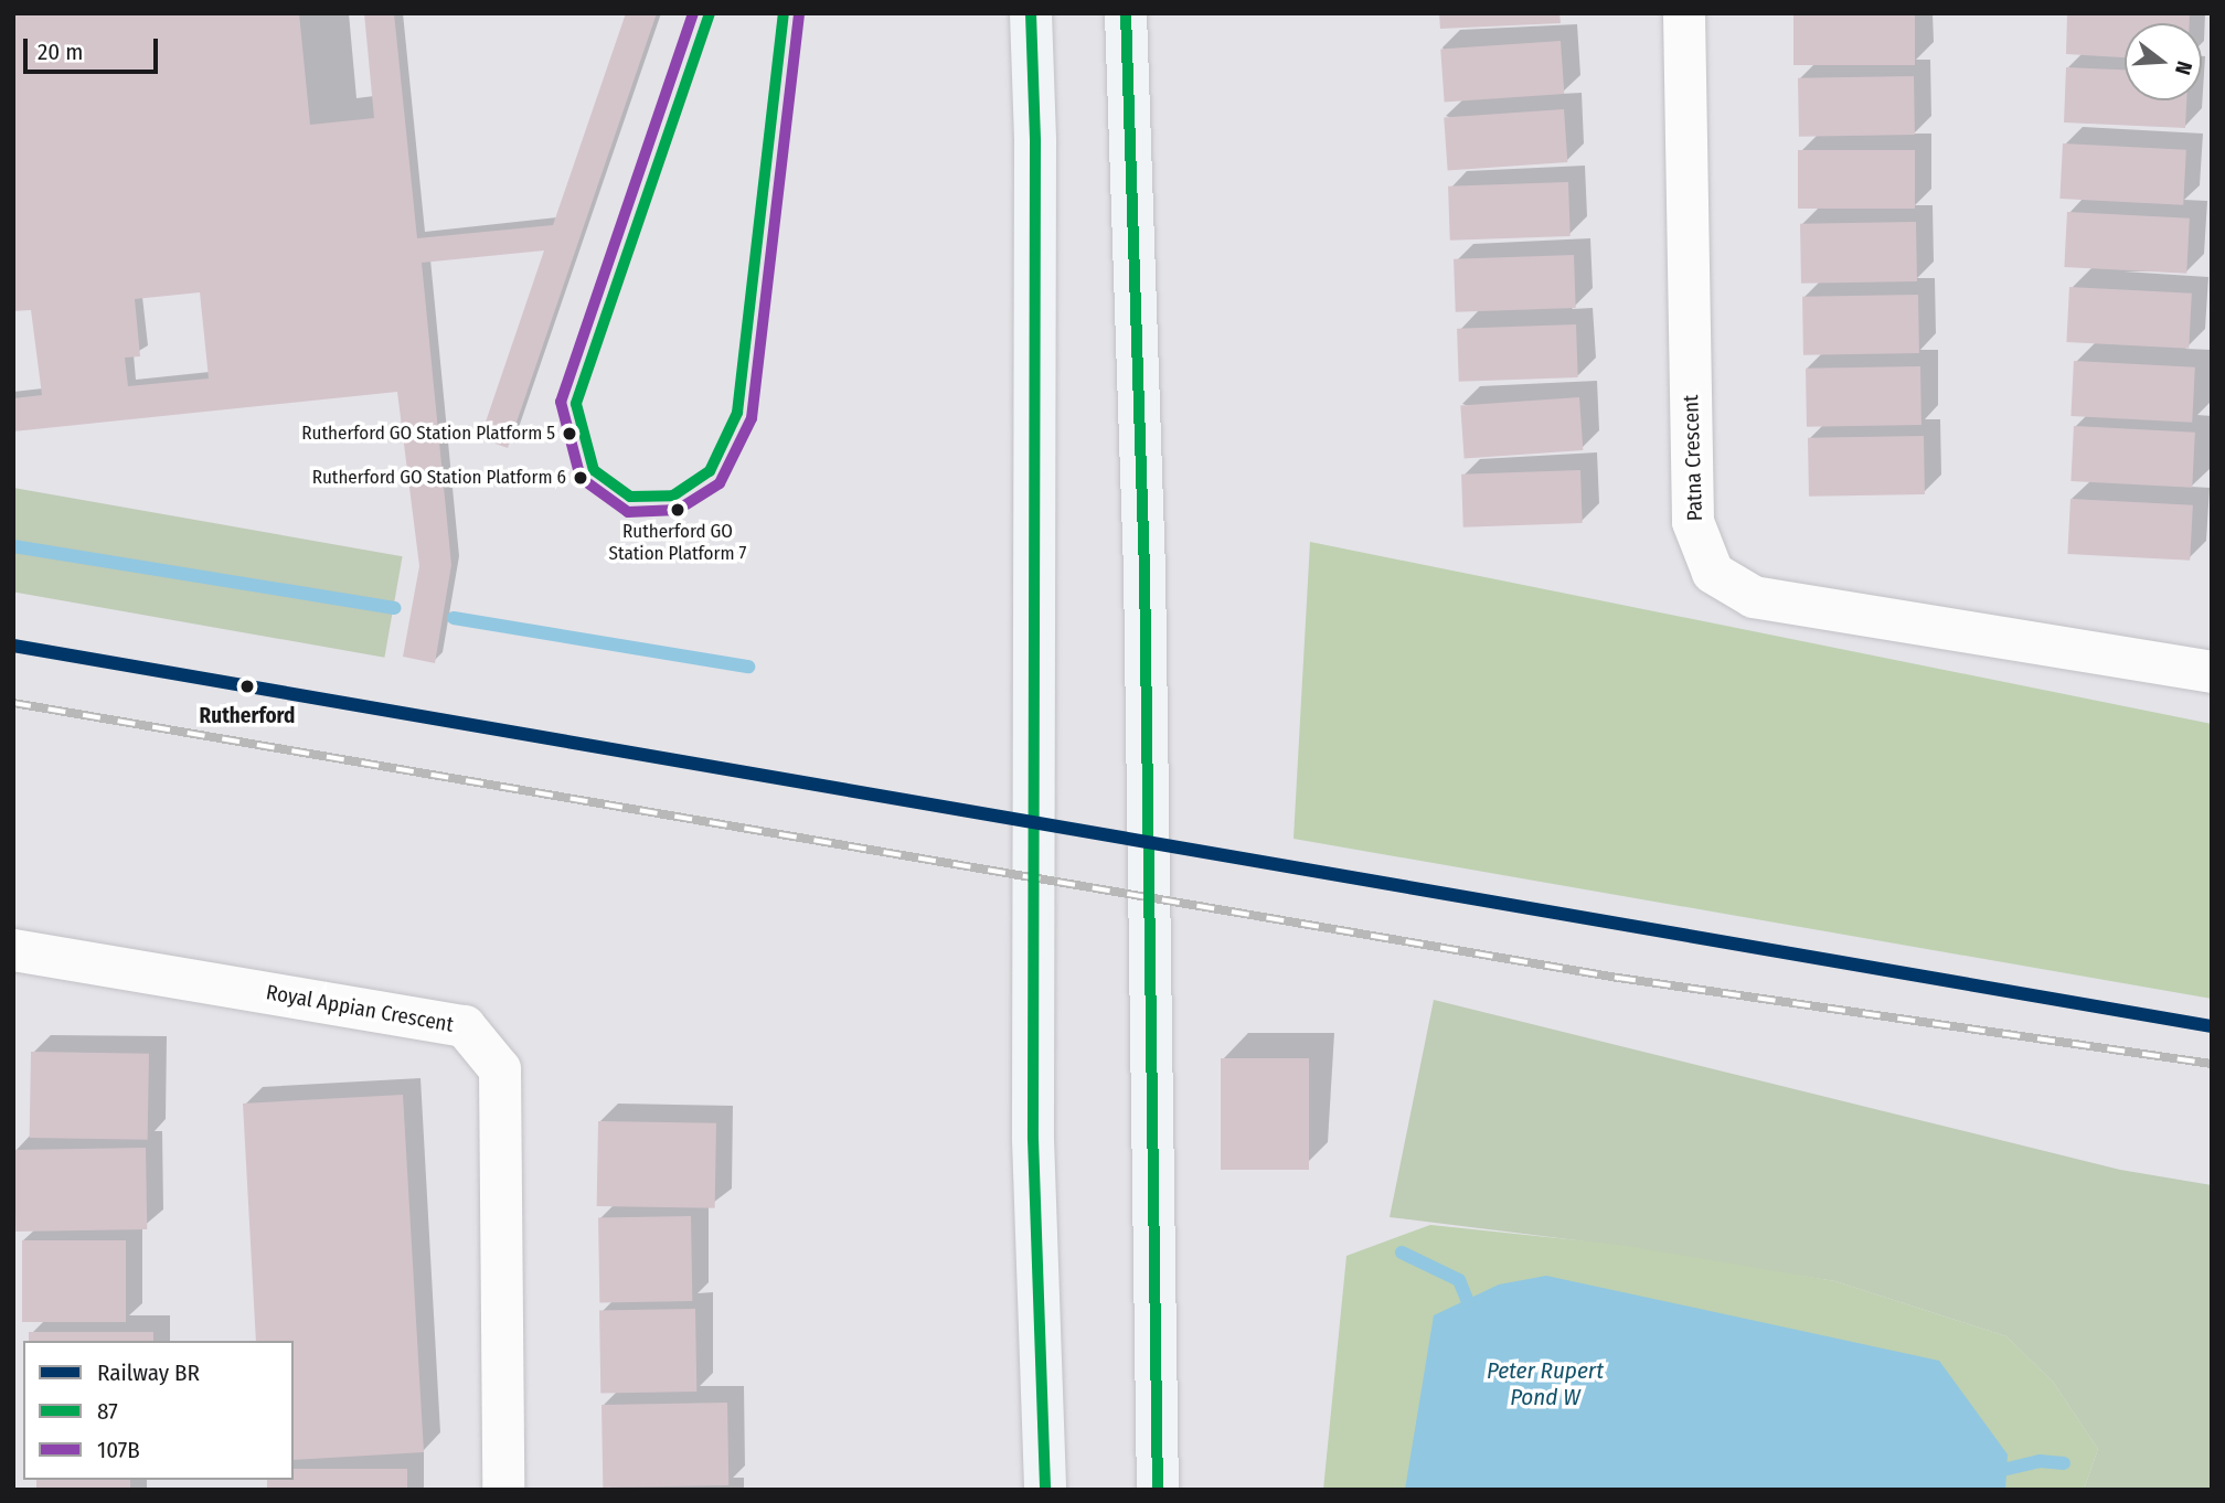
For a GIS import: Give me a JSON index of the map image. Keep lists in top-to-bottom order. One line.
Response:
{"streets":{"street":["Patna Crescent","Royal Appian Crescent"]},"water":["Peter Rupert Pond W"],"places":["Rutherford GO Station Platform 5","Rutherford GO Station Platform 6","Rutherford GO Station Platform 7","Rutherford"],"lines":["transit line 87","transit line 107B","rail line BR"],"legend":["Railway BR","87","107B"],"scale_bar":"20 m","north":"right"}
